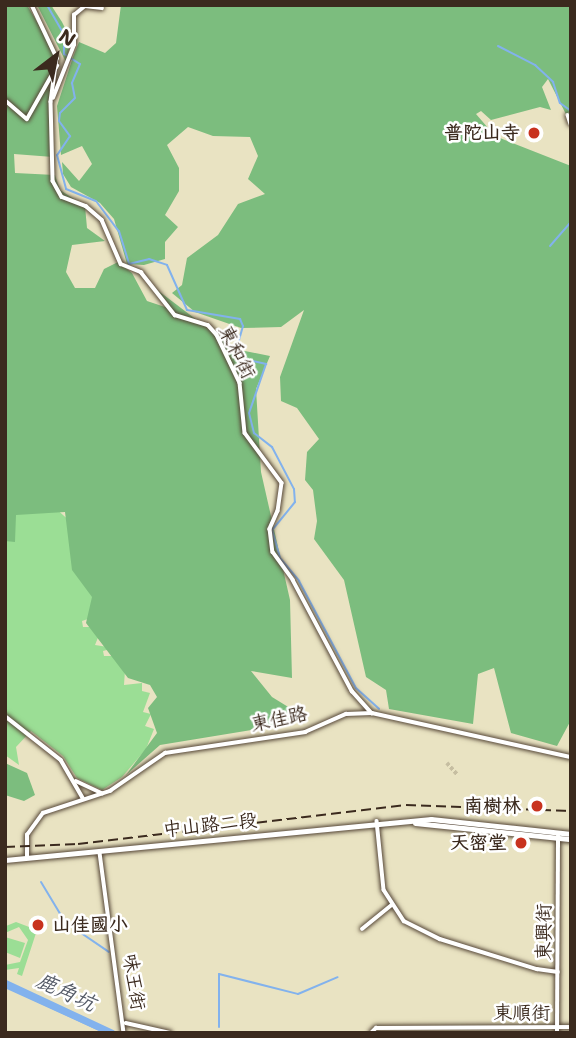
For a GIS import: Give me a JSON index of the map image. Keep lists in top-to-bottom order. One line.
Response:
{"streets":{"main road":["中山路二段"],"street":["東和街","東佳路","東興街","味王街","東順街"]},"crossings":[["東和街","東佳路"],["東佳路","中山路二段"],["中山路二段","東興街"],["中山路二段","味王街"],["東興街","東順街"]],"water":["鹿角坑"],"places":["普陀山寺","南樹林","天密堂","山佳國小"],"north":"top right"}
